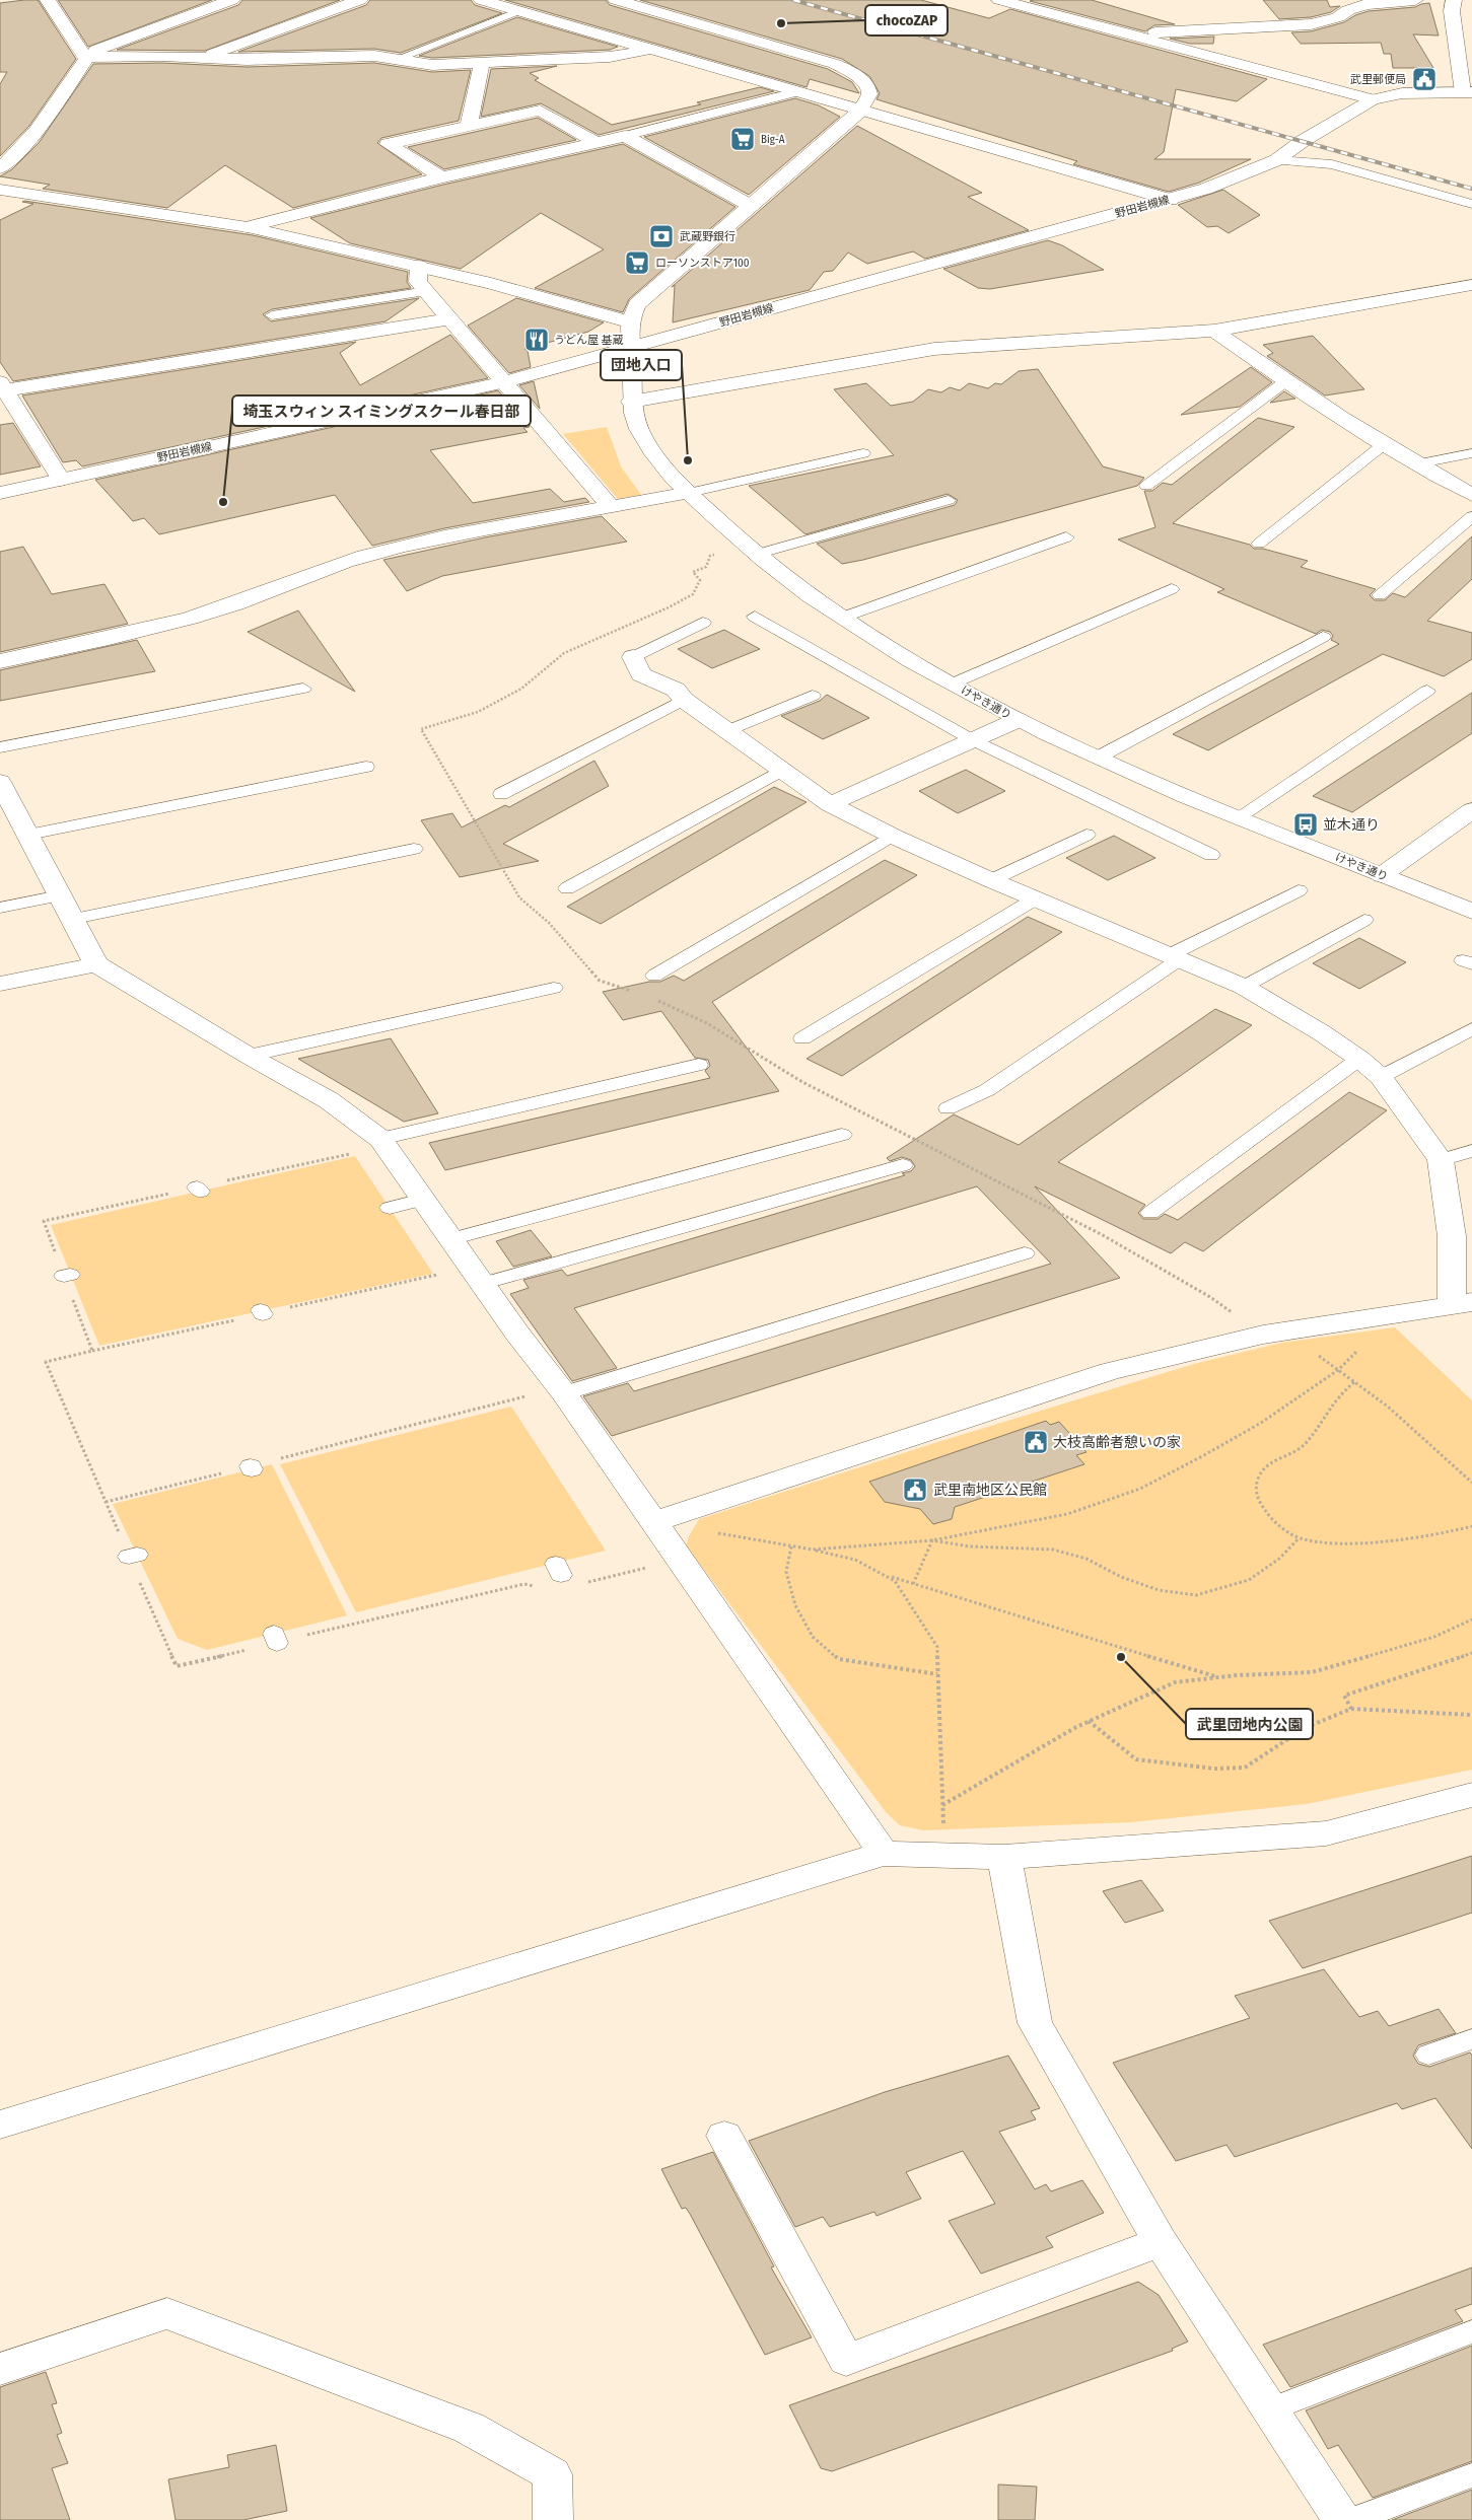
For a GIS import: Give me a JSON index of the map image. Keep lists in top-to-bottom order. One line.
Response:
{"streets":{"street":["野田岩槻線","けやき通り"]},"crossings":[["野田岩槻線","けやき通り"]],"places":{"other":["chocoZAP","団地入口","埼玉スウィン スイミングスクール春日部","武里団地内公園"],"public building":["武里郵便局","大枝高齢者憩いの家","武里南地区公民館"],"supermarket":["Big-A","ローソンストア100"],"bank":["武蔵野銀行"],"restaurant":["うどん屋 基蔵"],"bus stop":["並木通り"]}}
